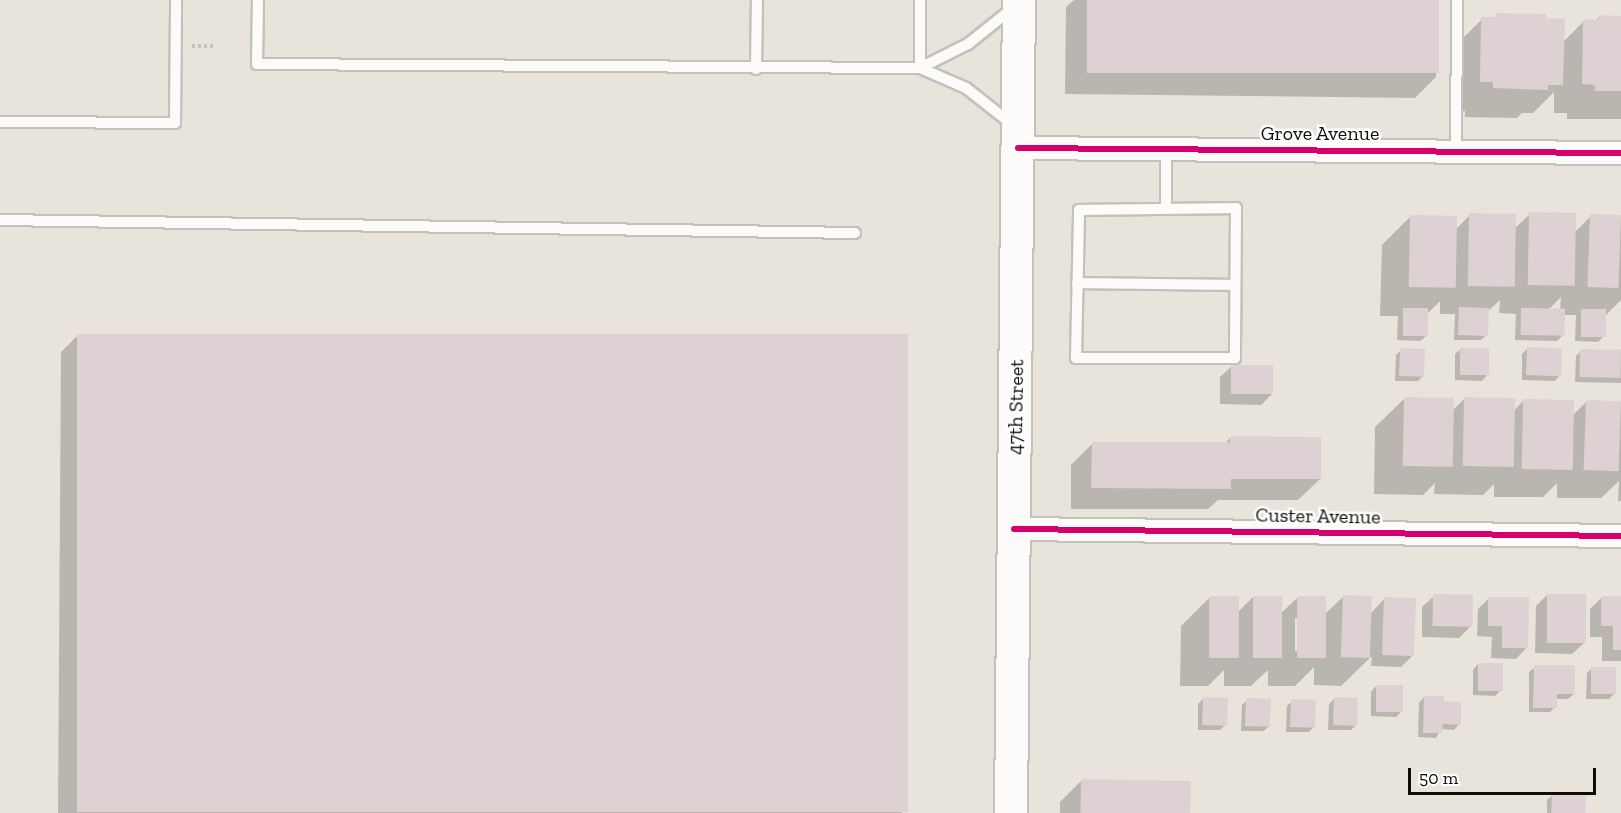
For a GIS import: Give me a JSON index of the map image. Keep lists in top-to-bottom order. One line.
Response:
{"streets":{"main road":["47th Street"],"street":["Grove Avenue","Custer Avenue"]},"crossings":[["Grove Avenue","47th Street"],["47th Street","Custer Avenue"]],"scale_bar":"50 m"}
